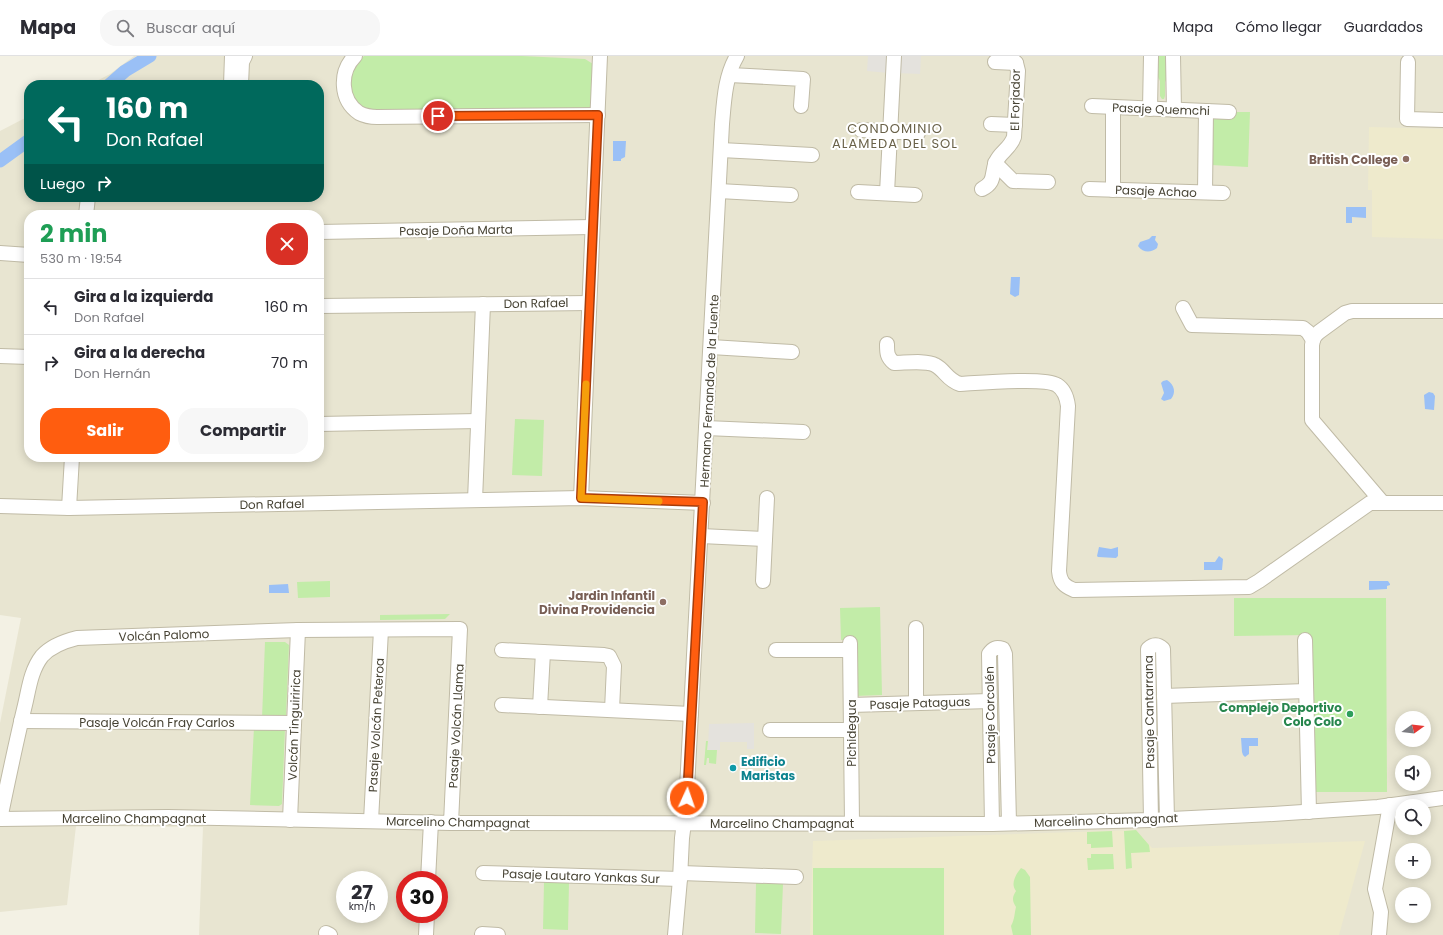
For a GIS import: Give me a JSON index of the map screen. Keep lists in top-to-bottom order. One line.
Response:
{"streets":{"street":["El Forjador","Pasaje Quemchi","Pasaje Achao","Pasaje Doña Marta","Don Rafael","Hermano Fernando de la Fuente","Volcán Palomo","Pasaje Pataguas","Pasaje Cantarrana","Pasaje Corcolén","Pasaje Volcán Fray Carlos","Volcán Tinguiririca","Pasaje Volcán Peteroa","Pasaje Volcán Llama","Pichidegua","Marcelino Champagnat","Pasaje Lautaro Yankas Sur"]},"crossings":[["Don Rafael","Hermano Fernando de la Fuente"],["Hermano Fernando de la Fuente","Marcelino Champagnat"],["Hermano Fernando de la Fuente","Pasaje Lautaro Yankas Sur"],["Volcán Palomo","Pasaje Volcán Fray Carlos"],["Volcán Palomo","Volcán Tinguiririca"],["Volcán Palomo","Pasaje Volcán Peteroa"],["Volcán Palomo","Pasaje Volcán Llama"],["Volcán Palomo","Marcelino Champagnat"],["Pasaje Pataguas","Pasaje Corcolén"],["Pasaje Pataguas","Pichidegua"],["Pasaje Cantarrana","Marcelino Champagnat"],["Pasaje Corcolén","Marcelino Champagnat"],["Pasaje Volcán Fray Carlos","Volcán Tinguiririca"],["Volcán Tinguiririca","Marcelino Champagnat"],["Pasaje Volcán Peteroa","Marcelino Champagnat"],["Pasaje Volcán Llama","Marcelino Champagnat"],["Pichidegua","Marcelino Champagnat"]],"districts":["CONDOMINIO ALAMEDA DEL SOL"],"places":["British College","Jardin Infantil Divina Providencia","Complejo Deportivo Colo Colo","Edificio Maristas"],"north":"right","page":{"header":"Mapa","search":"Buscar aquí","nav":["Mapa","Cómo llegar","Guardados"],"turn":["160 m","Don Rafael"],"then":"Luego","heading":["2 min","530 m · 19:54"],"list":[{"name":"Gira a la izquierda","note":"Don Rafael","value":"160 m"},{"name":"Gira a la derecha","note":"Don Hernán","value":"70 m"}],"buttons":["Salir","Compartir"],"map_buttons":["+","−"],"speed":"27 km/h","limit":"30"}}
